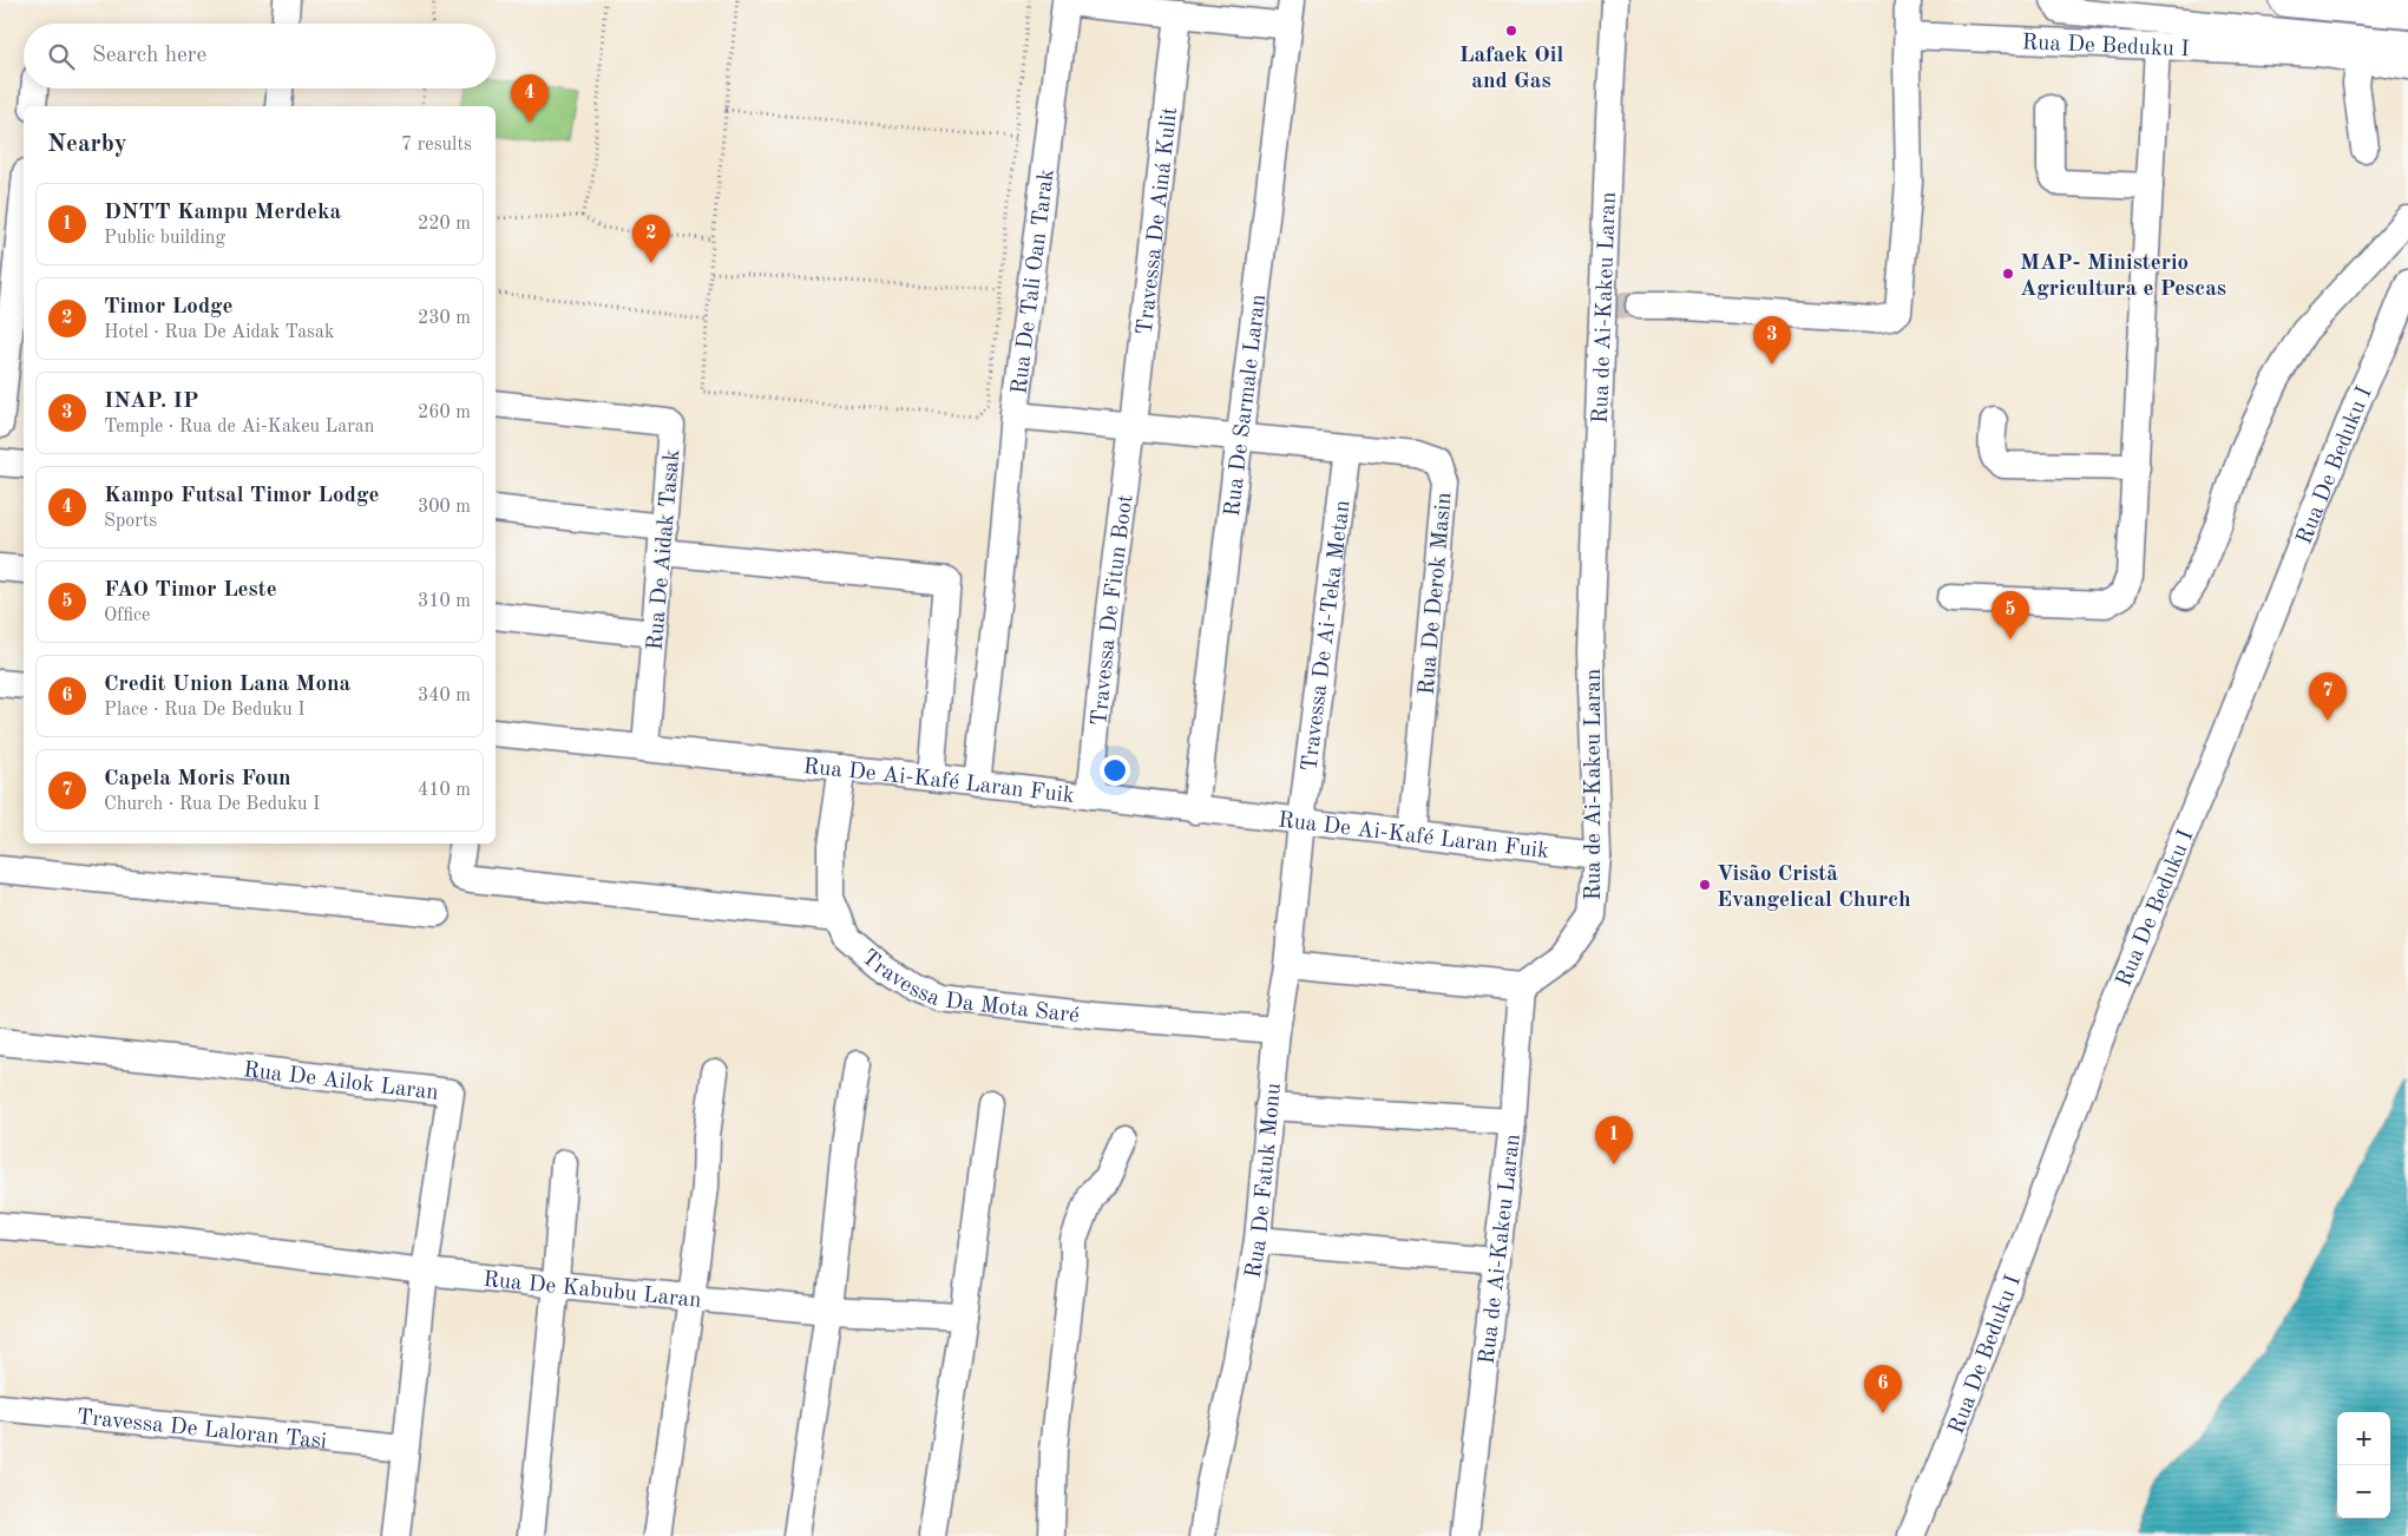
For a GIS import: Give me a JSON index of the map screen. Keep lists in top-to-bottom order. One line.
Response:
{"streets":{"street":["Rua De Beduku I","Travessa De Ainá Kulit","Rua De Tali Oan Tarak","Rua de Ai-Kakeu Laran","Rua De Sarmale Laran","Rua De Aidak Tasak","Rua De Derok Masin","Travessa De Fitun Boot","Travessa De Ai-Teka Metan","Rua De Ai-Kafé Laran Fuik","Travessa Da Mota Saré","Rua De Ailok Laran","Rua De Fatuk Monu","Rua De Kabubu Laran","Travessa De Laloran Tasi"]},"crossings":[["Travessa De Ainá Kulit","Rua De Tali Oan Tarak"],["Travessa De Ainá Kulit","Rua De Derok Masin"],["Travessa De Ainá Kulit","Travessa De Fitun Boot"],["Rua De Tali Oan Tarak","Rua De Sarmale Laran"],["Rua De Tali Oan Tarak","Rua De Derok Masin"],["Rua De Tali Oan Tarak","Rua De Ai-Kafé Laran Fuik"],["Rua de Ai-Kakeu Laran","Rua De Ai-Kafé Laran Fuik"],["Rua De Sarmale Laran","Rua De Derok Masin"],["Rua De Sarmale Laran","Rua De Ai-Kafé Laran Fuik"],["Rua De Aidak Tasak","Rua De Ai-Kafé Laran Fuik"],["Rua De Derok Masin","Travessa De Fitun Boot"],["Rua De Derok Masin","Travessa De Ai-Teka Metan"],["Rua De Derok Masin","Rua De Ai-Kafé Laran Fuik"],["Travessa De Fitun Boot","Rua De Ai-Kafé Laran Fuik"],["Travessa De Ai-Teka Metan","Rua De Ai-Kafé Laran Fuik"],["Travessa De Ai-Teka Metan","Rua De Fatuk Monu"],["Rua De Ai-Kafé Laran Fuik","Travessa Da Mota Saré"],["Rua De Ai-Kafé Laran Fuik","Rua De Fatuk Monu"],["Travessa Da Mota Saré","Rua De Fatuk Monu"],["Rua De Ailok Laran","Rua De Kabubu Laran"],["Rua De Ailok Laran","Travessa De Laloran Tasi"]],"places":["Lafaek Oil and Gas","MAP- Ministerio Agricultura e Pescas","Visão Cristã Evangelical Church"],"page":{"search":"Search here","pins":["4","2","3","5","7","1","6"],"heading":["Nearby","7 results"],"list":[{"mark":"1","name":"DNTT Kampu Merdeka","note":"Public building","value":"220 m"},{"mark":"2","name":"Timor Lodge","note":"Hotel · Rua De Aidak Tasak","value":"230 m"},{"mark":"3","name":"INAP. IP","note":"Temple · Rua de Ai-Kakeu Laran","value":"260 m"},{"mark":"4","name":"Kampo Futsal Timor Lodge","note":"Sports","value":"300 m"},{"mark":"5","name":"FAO Timor Leste","note":"Office","value":"310 m"},{"mark":"6","name":"Credit Union Lana Mona","note":"Place · Rua De Beduku I","value":"340 m"},{"mark":"7","name":"Capela Moris Foun","note":"Church · Rua De Beduku I","value":"410 m"}],"map_buttons":["+","−"]}}
